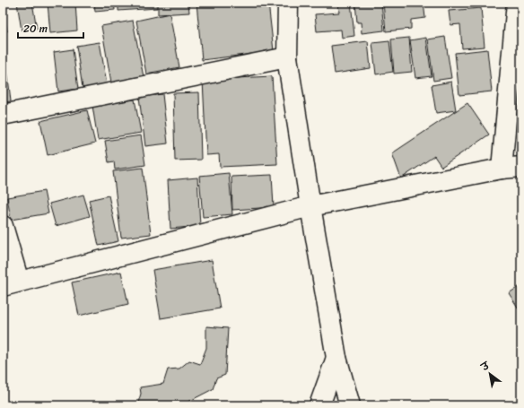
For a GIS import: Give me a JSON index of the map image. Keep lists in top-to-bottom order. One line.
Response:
{"scale_bar":"20 m","north":"top left"}
